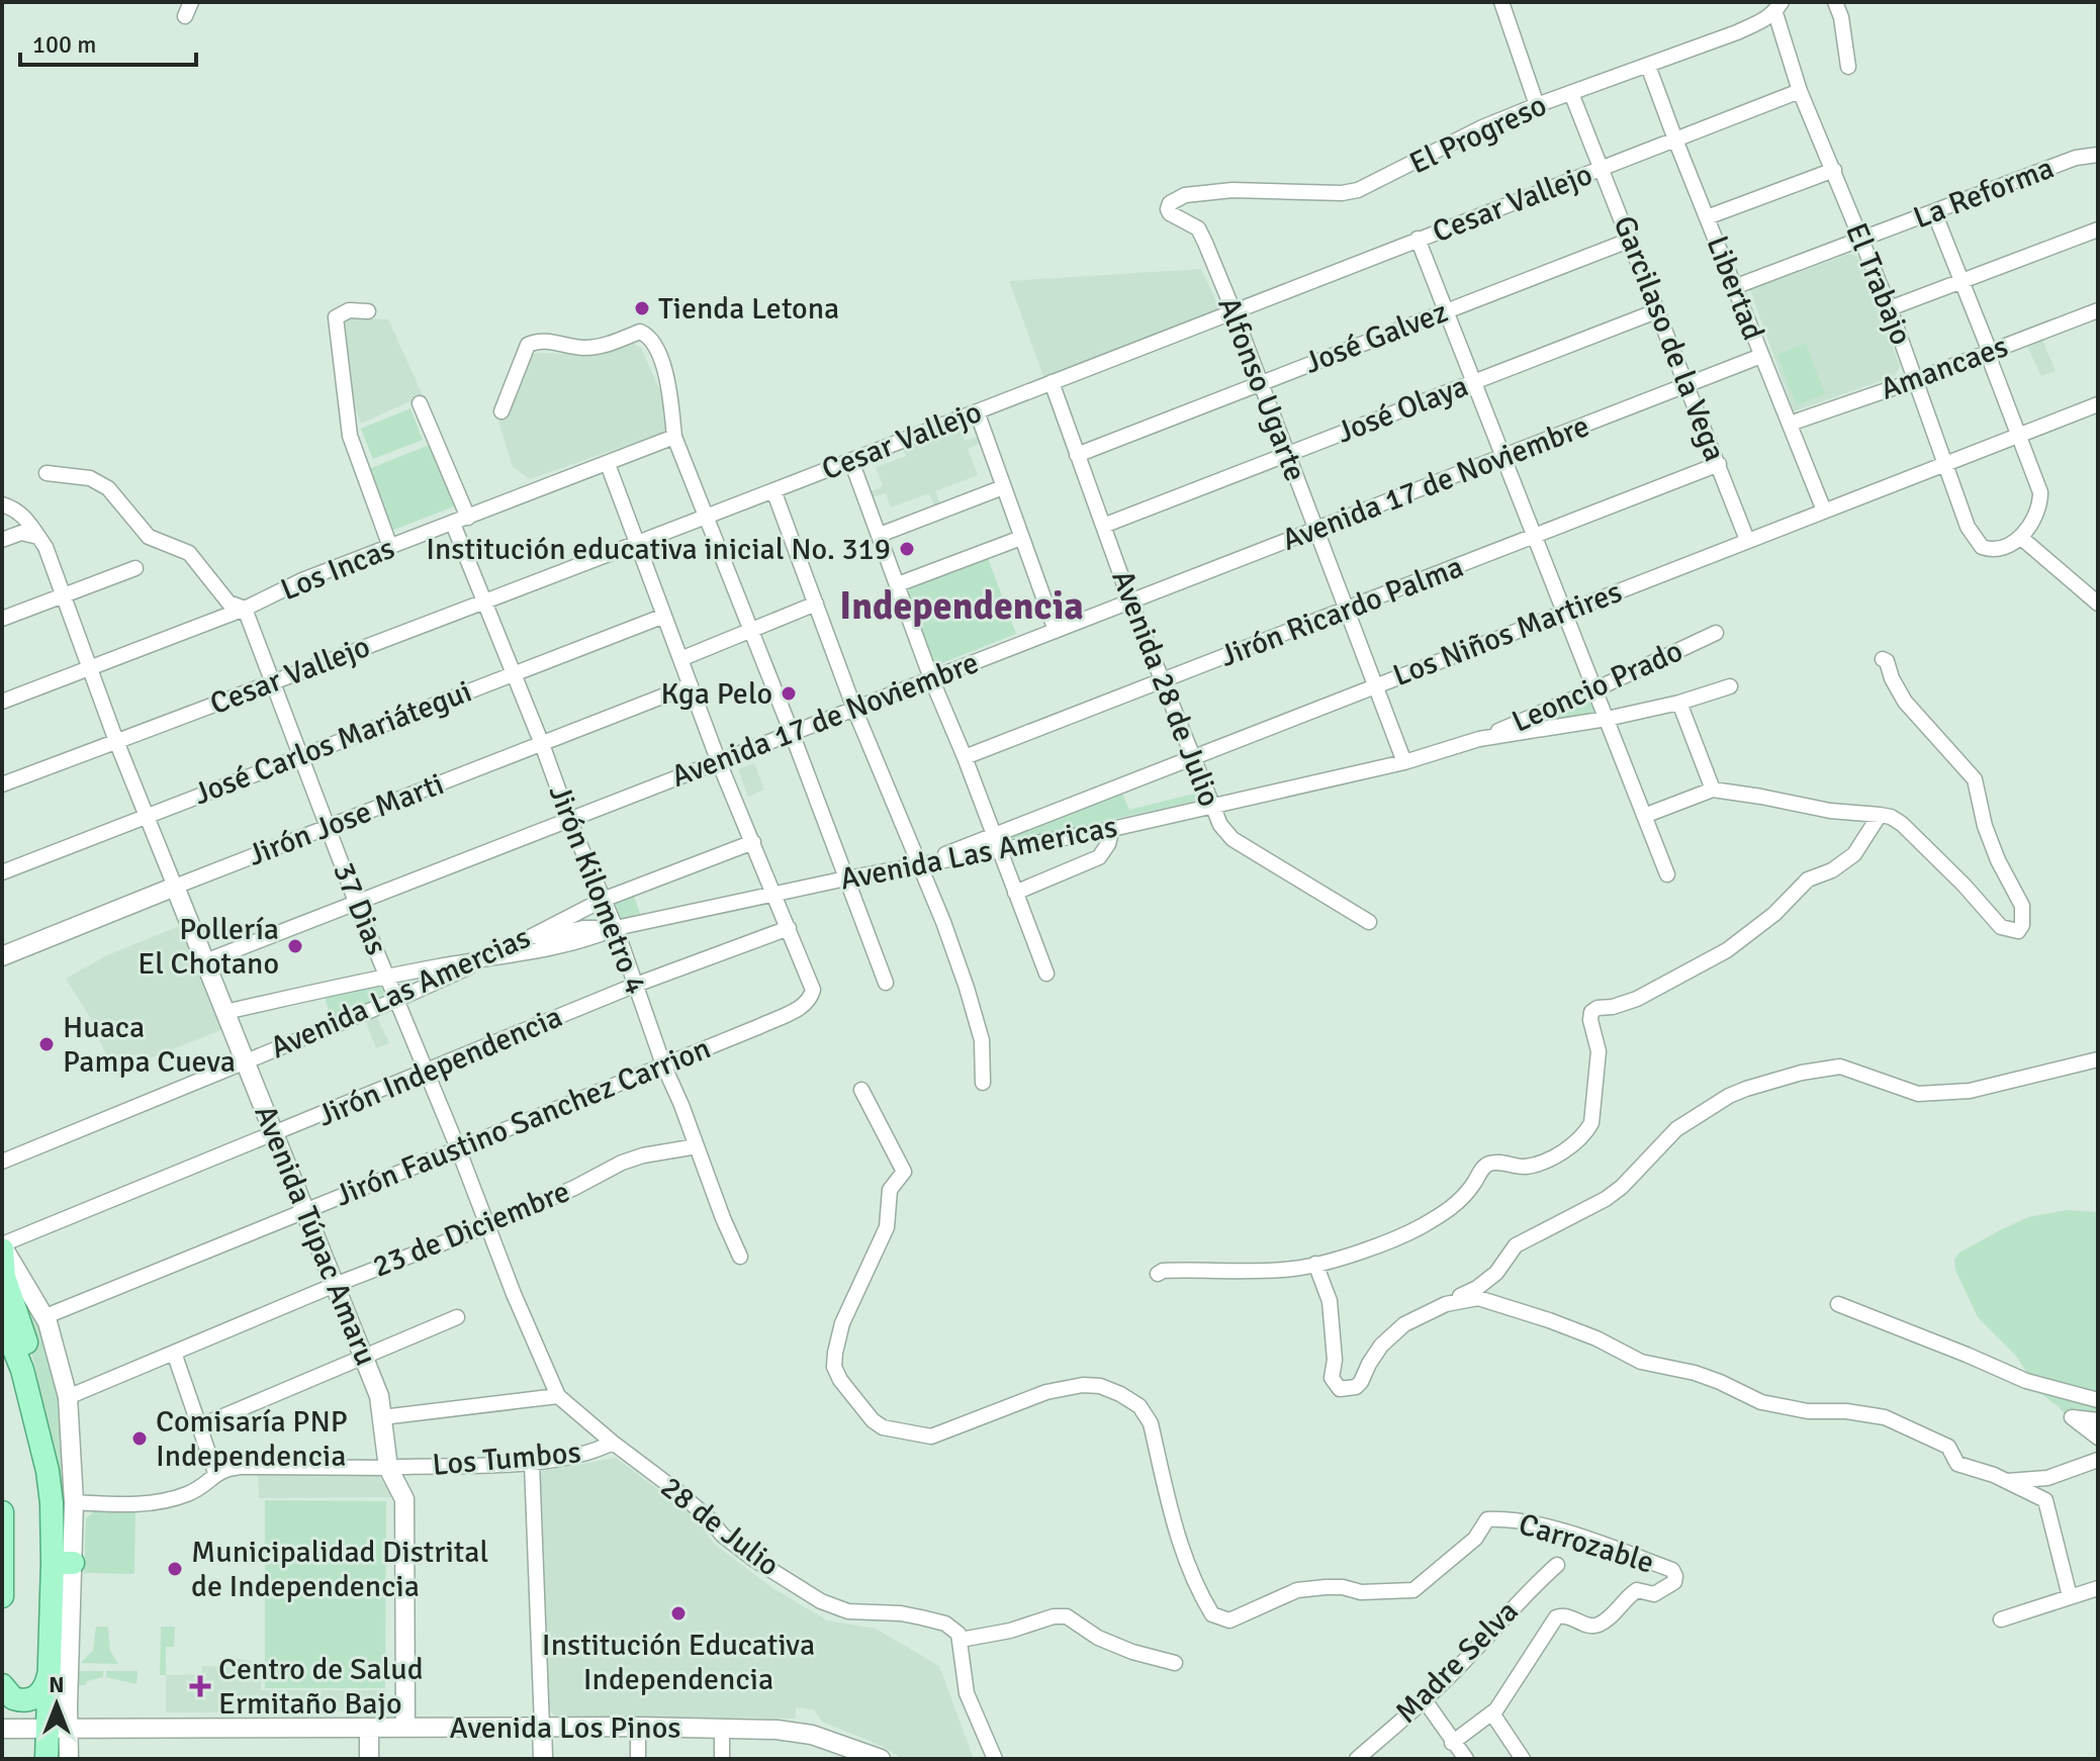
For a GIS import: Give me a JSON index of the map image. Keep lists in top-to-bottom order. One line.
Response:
{"streets":{"street":["El Progreso","La Reforma","Cesar Vallejo","El Trabajo","Libertad","José Galvez","Garcilaso de la Vega","Amancaes","Alfonso Ugarte","José Olaya","Avenida 17 de Noviembre","Los Incas","Jirón Ricardo Palma","Los Niños Martires","Leoncio Prado","Avenida 28 de Julio","José Carlos Mariátegui","Jirón Jose Marti","Avenida Las Americas","Jirón Kilometro 4","37 Dias","Avenida Las Amercias","Jirón Independencia","Jirón Faustino Sanchez Carrion","23 de Diciembre","Avenida Túpac Amaru","Los Tumbos","28 de Julio","Carrozable","Madre Selva","Avenida Los Pinos"]},"crossings":[["El Progreso","El Trabajo"],["El Progreso","Libertad"],["El Progreso","Garcilaso de la Vega"],["El Progreso","Alfonso Ugarte"],["La Reforma","El Trabajo"],["La Reforma","Libertad"],["Cesar Vallejo","El Trabajo"],["Cesar Vallejo","Libertad"],["Cesar Vallejo","Garcilaso de la Vega"],["Cesar Vallejo","Alfonso Ugarte"],["Cesar Vallejo","Avenida 28 de Julio"],["Cesar Vallejo","Jirón Kilometro 4"],["Cesar Vallejo","37 Dias"],["Cesar Vallejo","Avenida Túpac Amaru"],["El Trabajo","Amancaes"],["El Trabajo","Los Niños Martires"],["Libertad","Amancaes"],["Libertad","Avenida 17 de Noviembre"],["Libertad","Los Niños Martires"],["José Galvez","Garcilaso de la Vega"],["José Galvez","Alfonso Ugarte"],["José Galvez","Avenida 28 de Julio"],["Garcilaso de la Vega","José Olaya"],["Garcilaso de la Vega","Avenida 17 de Noviembre"],["Garcilaso de la Vega","Jirón Ricardo Palma"],["Garcilaso de la Vega","Los Niños Martires"],["Alfonso Ugarte","José Olaya"],["Alfonso Ugarte","Avenida 17 de Noviembre"],["Alfonso Ugarte","Jirón Ricardo Palma"],["Alfonso Ugarte","Los Niños Martires"],["Alfonso Ugarte","Avenida Las Americas"],["José Olaya","Avenida 28 de Julio"],["Avenida 17 de Noviembre","Avenida 28 de Julio"],["Avenida 17 de Noviembre","Jirón Kilometro 4"],["Avenida 17 de Noviembre","37 Dias"],["Avenida 17 de Noviembre","Avenida Túpac Amaru"],["Los Incas","Jirón Kilometro 4"],["Los Incas","37 Dias"],["Los Incas","Avenida Túpac Amaru"],["Jirón Ricardo Palma","Avenida 28 de Julio"],["Los Niños Martires","Avenida 28 de Julio"],["Los Niños Martires","Avenida Las Americas"],["Leoncio Prado","Avenida Las Americas"],["Avenida 28 de Julio","Avenida Las Americas"],["José Carlos Mariátegui","Jirón Kilometro 4"],["José Carlos Mariátegui","37 Dias"],["José Carlos Mariátegui","Avenida Túpac Amaru"],["Jirón Jose Marti","Jirón Kilometro 4"],["Jirón Jose Marti","37 Dias"],["Jirón Jose Marti","Avenida Túpac Amaru"],["Avenida Las Americas","Jirón Kilometro 4"],["Avenida Las Americas","37 Dias"],["Avenida Las Americas","Avenida Las Amercias"],["Avenida Las Americas","Avenida Túpac Amaru"],["Jirón Kilometro 4","Avenida Las Amercias"],["Jirón Kilometro 4","Jirón Independencia"],["Jirón Kilometro 4","Jirón Faustino Sanchez Carrion"],["Jirón Kilometro 4","23 de Diciembre"],["37 Dias","Avenida Las Amercias"],["37 Dias","Jirón Independencia"],["37 Dias","Jirón Faustino Sanchez Carrion"],["37 Dias","23 de Diciembre"],["37 Dias","28 de Julio"],["Avenida Las Amercias","Avenida Túpac Amaru"],["Jirón Independencia","Jirón Faustino Sanchez Carrion"],["Jirón Independencia","Avenida Túpac Amaru"],["Jirón Faustino Sanchez Carrion","Avenida Túpac Amaru"],["23 de Diciembre","Avenida Túpac Amaru"],["Avenida Túpac Amaru","Los Tumbos"],["Avenida Túpac Amaru","Avenida Los Pinos"],["Los Tumbos","28 de Julio"]],"districts":["Independencia"],"places":{"other":["Tienda Letona","Institución educativa inicial No. 319","Kga Pelo","Pollería El Chotano","Huaca Pampa Cueva","Comisaría PNP Independencia","Municipalidad Distrital de Independencia","Institución Educativa Independencia"],"health":["Centro de Salud Ermitaño Bajo"]},"scale_bar":"100 m","north":"top"}
